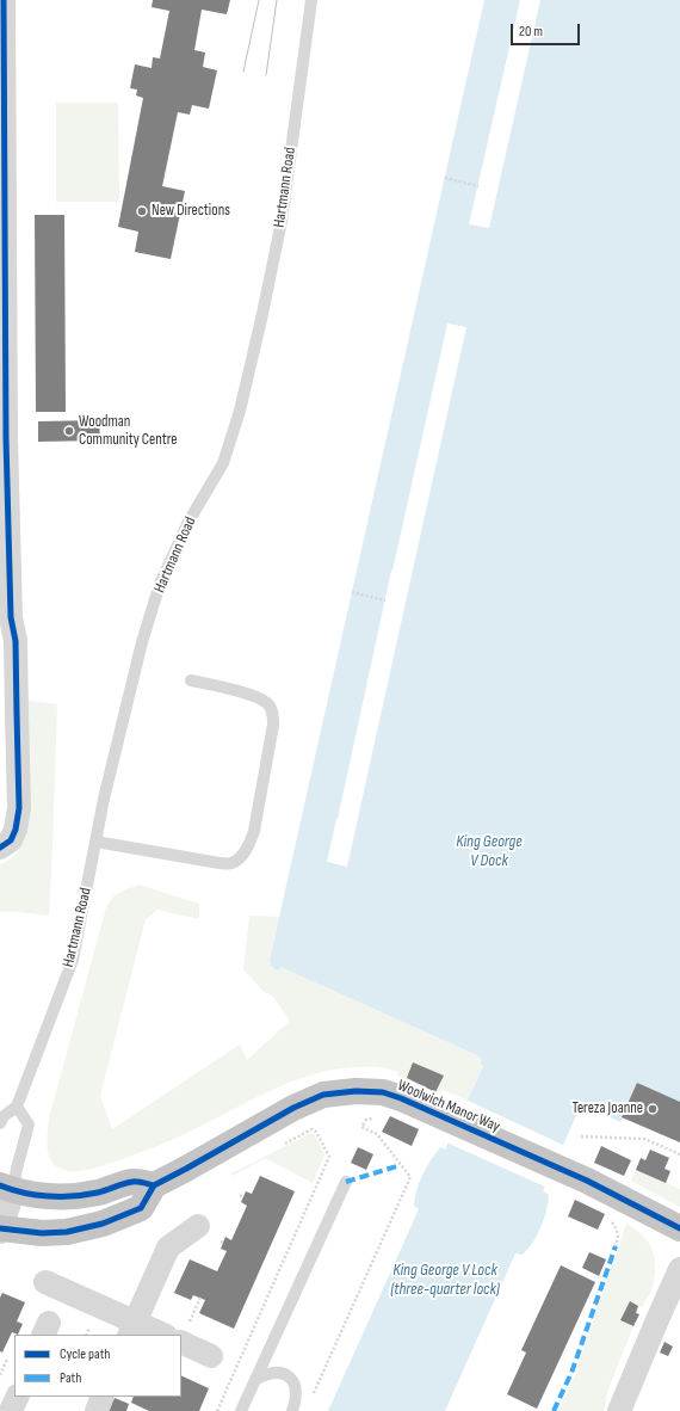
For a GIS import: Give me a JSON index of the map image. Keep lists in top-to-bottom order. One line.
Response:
{"streets":{"highway":["Woolwich Manor Way"],"lane":["Hartmann Road"]},"water":["King George V Dock","King George V Lock (three-quarter lock)"],"places":["New Directions","Woodman Community Centre","Tereza Joanne"],"legend":["Cycle path","Path"],"scale_bar":"20 m"}
